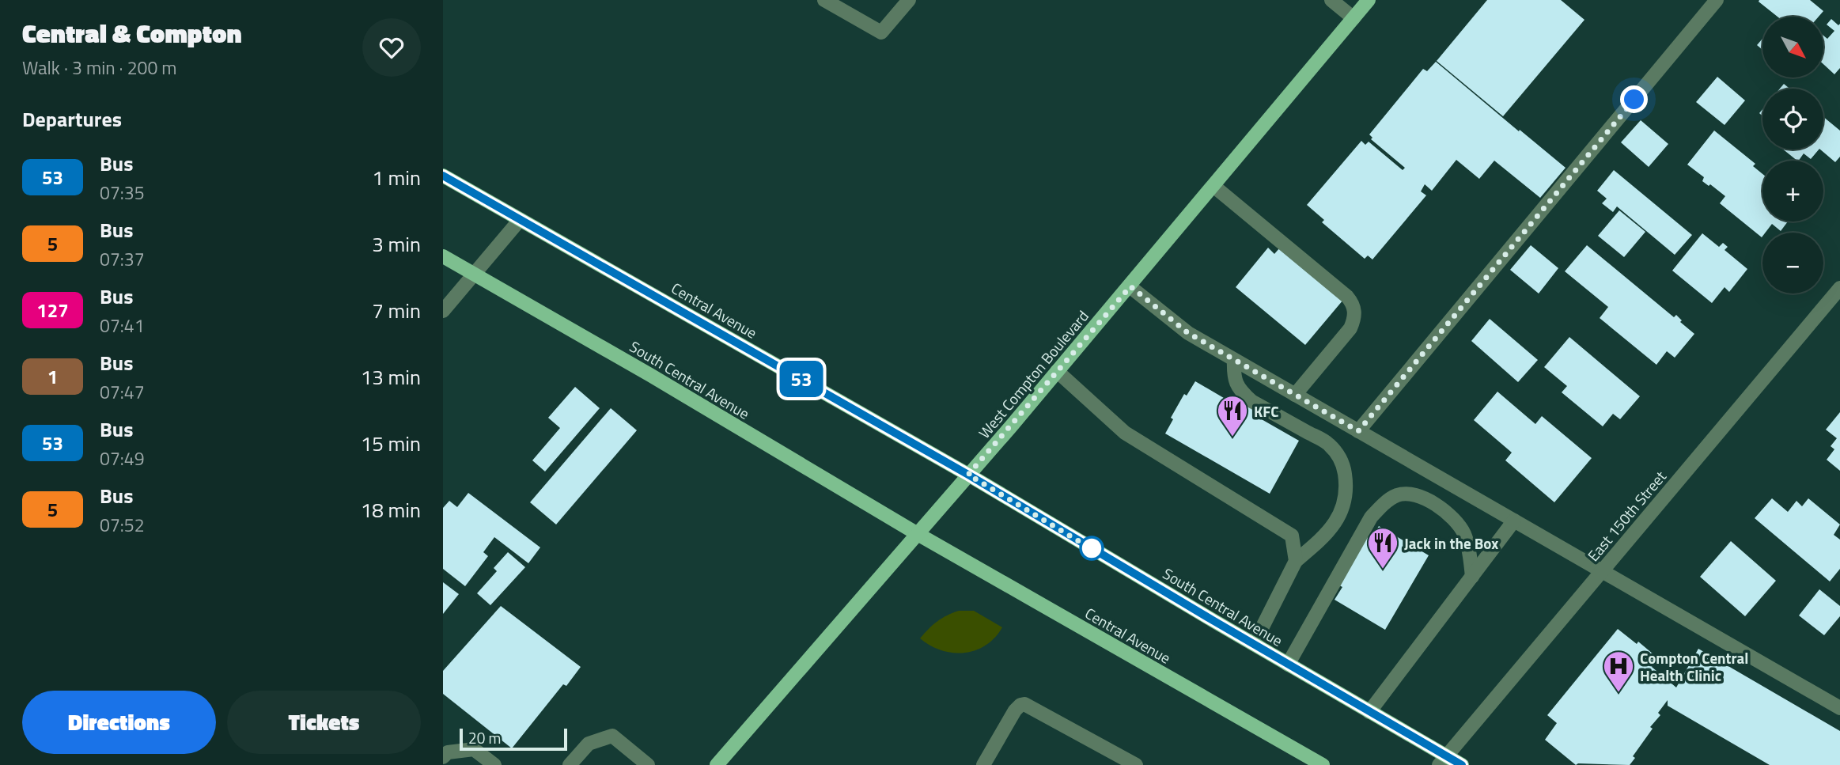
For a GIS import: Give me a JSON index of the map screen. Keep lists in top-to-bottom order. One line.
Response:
{"streets":{"main road":["Central Avenue","West Compton Boulevard","South Central Avenue"],"street":["East 150th Street"]},"crossings":[["Central Avenue","West Compton Boulevard"],["Central Avenue","South Central Avenue"],["West Compton Boulevard","South Central Avenue"],["South Central Avenue","East 150th Street"]],"places":{"restaurant":["KFC","Jack in the Box"],"hospital":["Compton Central Health Clinic"]},"lines":["bus line 53"],"scale_bar":"20 m","north":"bottom right","page":{"heading":[["Central & Compton","Walk · 3 min · 200 m"],"Departures"],"on_map":"53","map_buttons":["+","−"],"list":[{"mark":"53","name":"Bus","note":"07:35","value":"1 min"},{"mark":"5","name":"Bus","note":"07:37","value":"3 min"},{"mark":"127","name":"Bus","note":"07:41","value":"7 min"},{"mark":"1","name":"Bus","note":"07:47","value":"13 min"},{"mark":"53","name":"Bus","note":"07:49","value":"15 min"},{"mark":"5","name":"Bus","note":"07:52","value":"18 min"}],"buttons":["Directions","Tickets"],"scale":"20 m"}}
